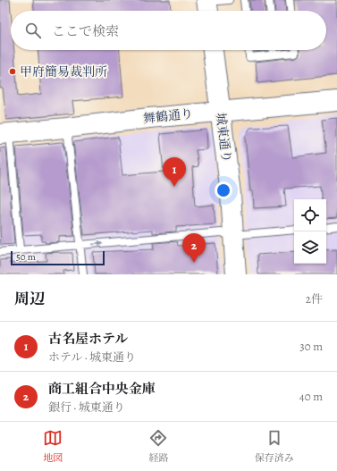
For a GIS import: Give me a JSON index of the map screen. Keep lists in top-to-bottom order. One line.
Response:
{"streets":{"main road":["舞鶴通り","城東通り"]},"crossings":[["舞鶴通り","城東通り"]],"places":["甲府簡易裁判所"],"scale_bar":"50 m","page":{"search":"ここで検索","pins":["1","2"],"scale":"50 m","heading":["周辺","2件"],"list":[{"mark":"1","name":"古名屋ホテル","note":"ホテル · 城東通り","value":"30 m"},{"mark":"2","name":"商工組合中央金庫","note":"銀行 · 城東通り","value":"40 m"}],"nav":["地図","経路","保存済み"]}}
